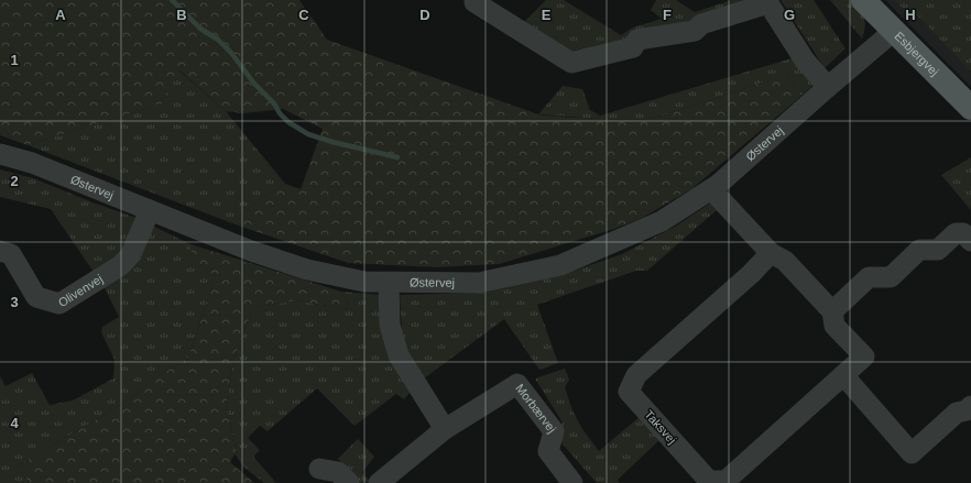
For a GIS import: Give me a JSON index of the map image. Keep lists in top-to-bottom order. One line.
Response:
{"streets":{"main road":["Esbjergvej"],"street":["Østervej","Olivenvej","Morbærvej","Taksvej"]},"crossings":[["Esbjergvej","Østervej"],["Østervej","Olivenvej"],["Østervej","Taksvej"]],"grid":{"columns":["A","B","C","D","E","F","G","H"],"rows":["1","2","3","4"]}}
